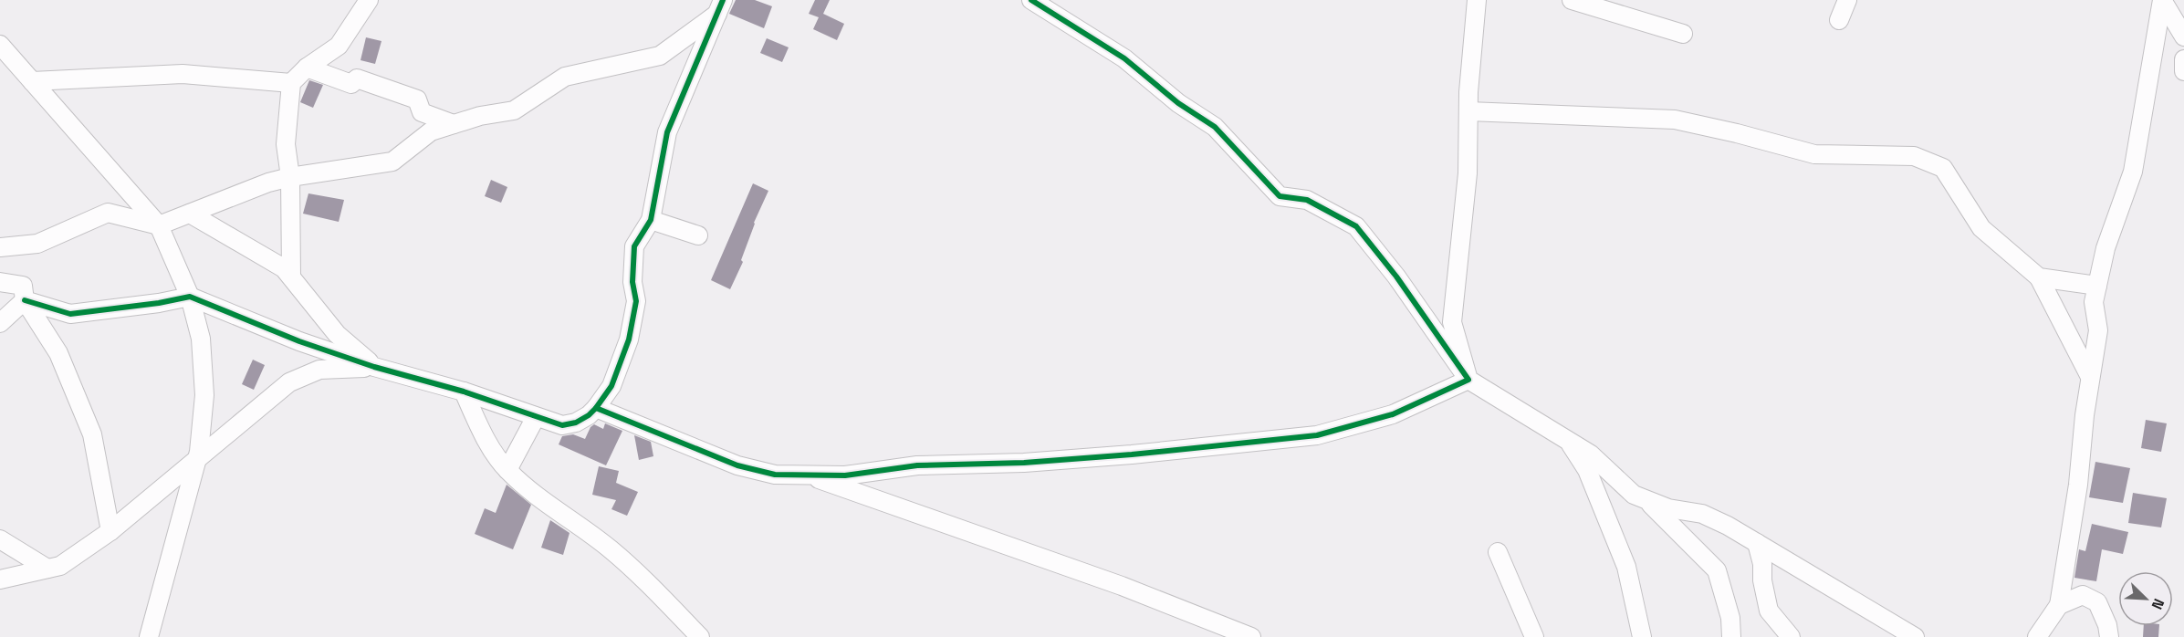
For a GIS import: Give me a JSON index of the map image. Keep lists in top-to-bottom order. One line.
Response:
{"north":"bottom right"}
